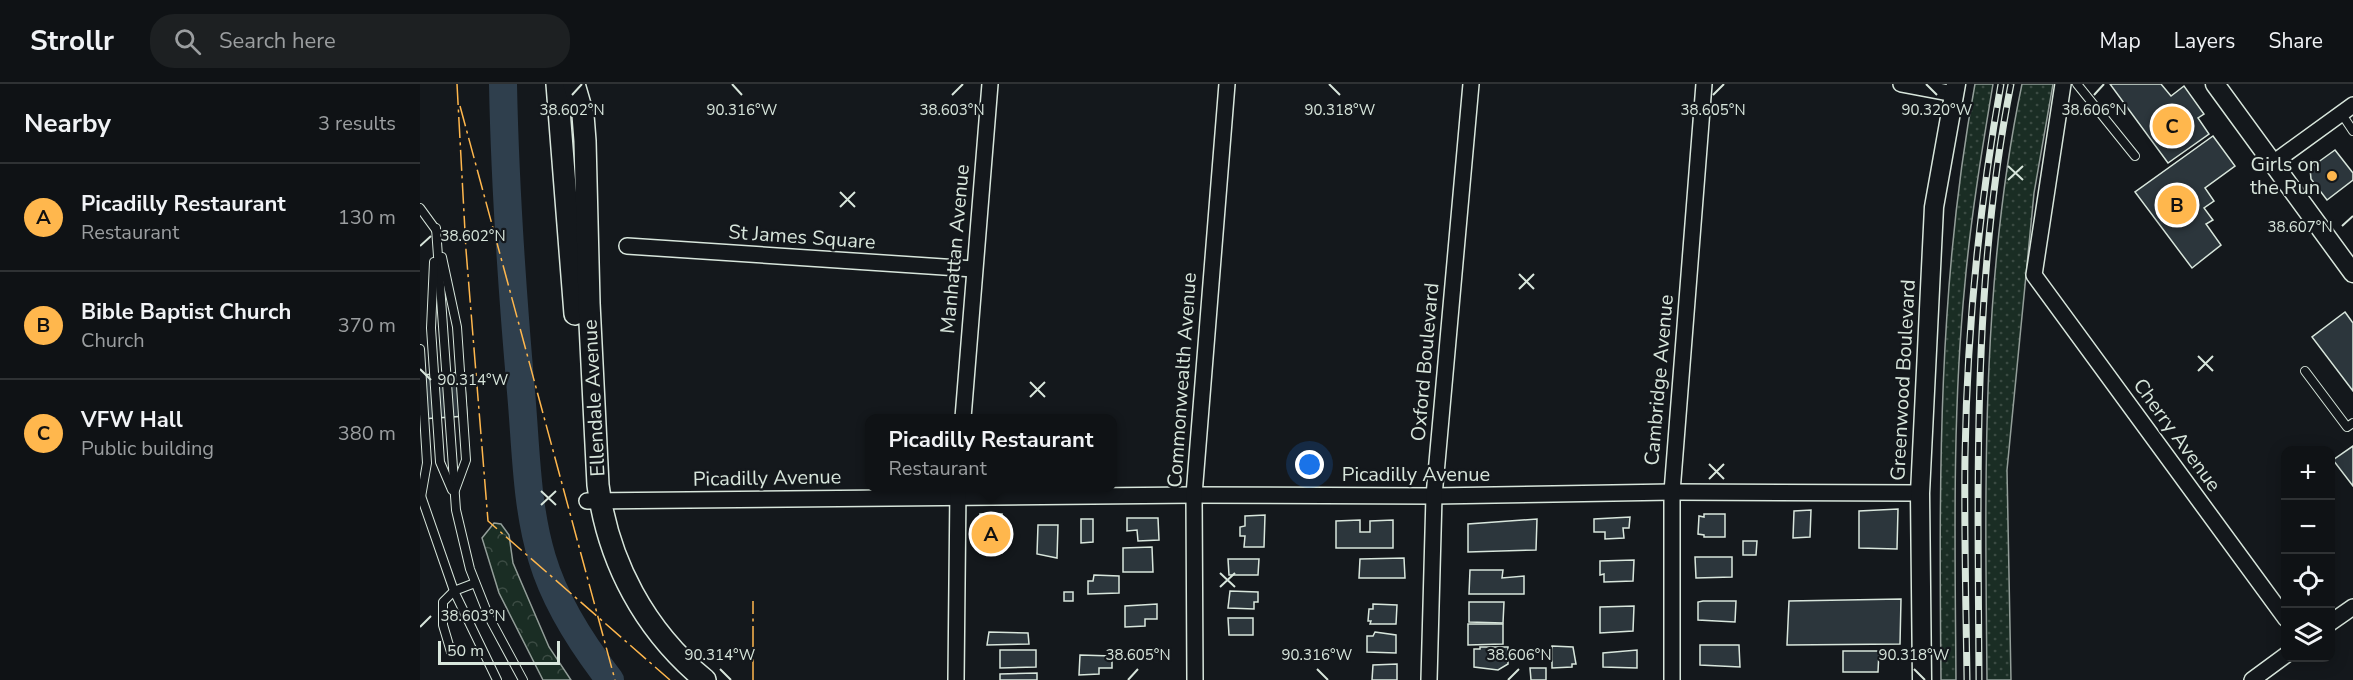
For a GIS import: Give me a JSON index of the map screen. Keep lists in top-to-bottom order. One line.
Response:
{"streets":{"main road":["Ellendale Avenue"],"street":["St James Square","Manhattan Avenue","Oxford Boulevard","Commonwealth Avenue","Cambridge Avenue","Greenwood Boulevard","Cherry Avenue","Picadilly Avenue"]},"crossings":[["St James Square","Manhattan Avenue"],["Oxford Boulevard","Picadilly Avenue"],["Commonwealth Avenue","Picadilly Avenue"],["Cambridge Avenue","Picadilly Avenue"],["Greenwood Boulevard","Picadilly Avenue"],["Ellendale Avenue","Picadilly Avenue"]],"places":["Girls on the Run"],"scale_bar":"50 m","page":{"header":"Strollr","search":"Search here","nav":["Map","Layers","Share"],"heading":["Nearby","3 results"],"pins":["C","B","A"],"list":[{"mark":"A","name":"Picadilly Restaurant","note":"Restaurant","value":"130 m"},{"mark":"B","name":"Bible Baptist Church","note":"Church","value":"370 m"},{"mark":"C","name":"VFW Hall","note":"Public building","value":"380 m"}],"popup":["Picadilly Restaurant","Restaurant"],"map_buttons":["+","−"],"scale":"50 m"},"coordinates":["38.602°N","90.316°W","38.603°N","90.318°W","38.605°N","90.320°W","38.606°N","38.607°N","90.314°W"]}
